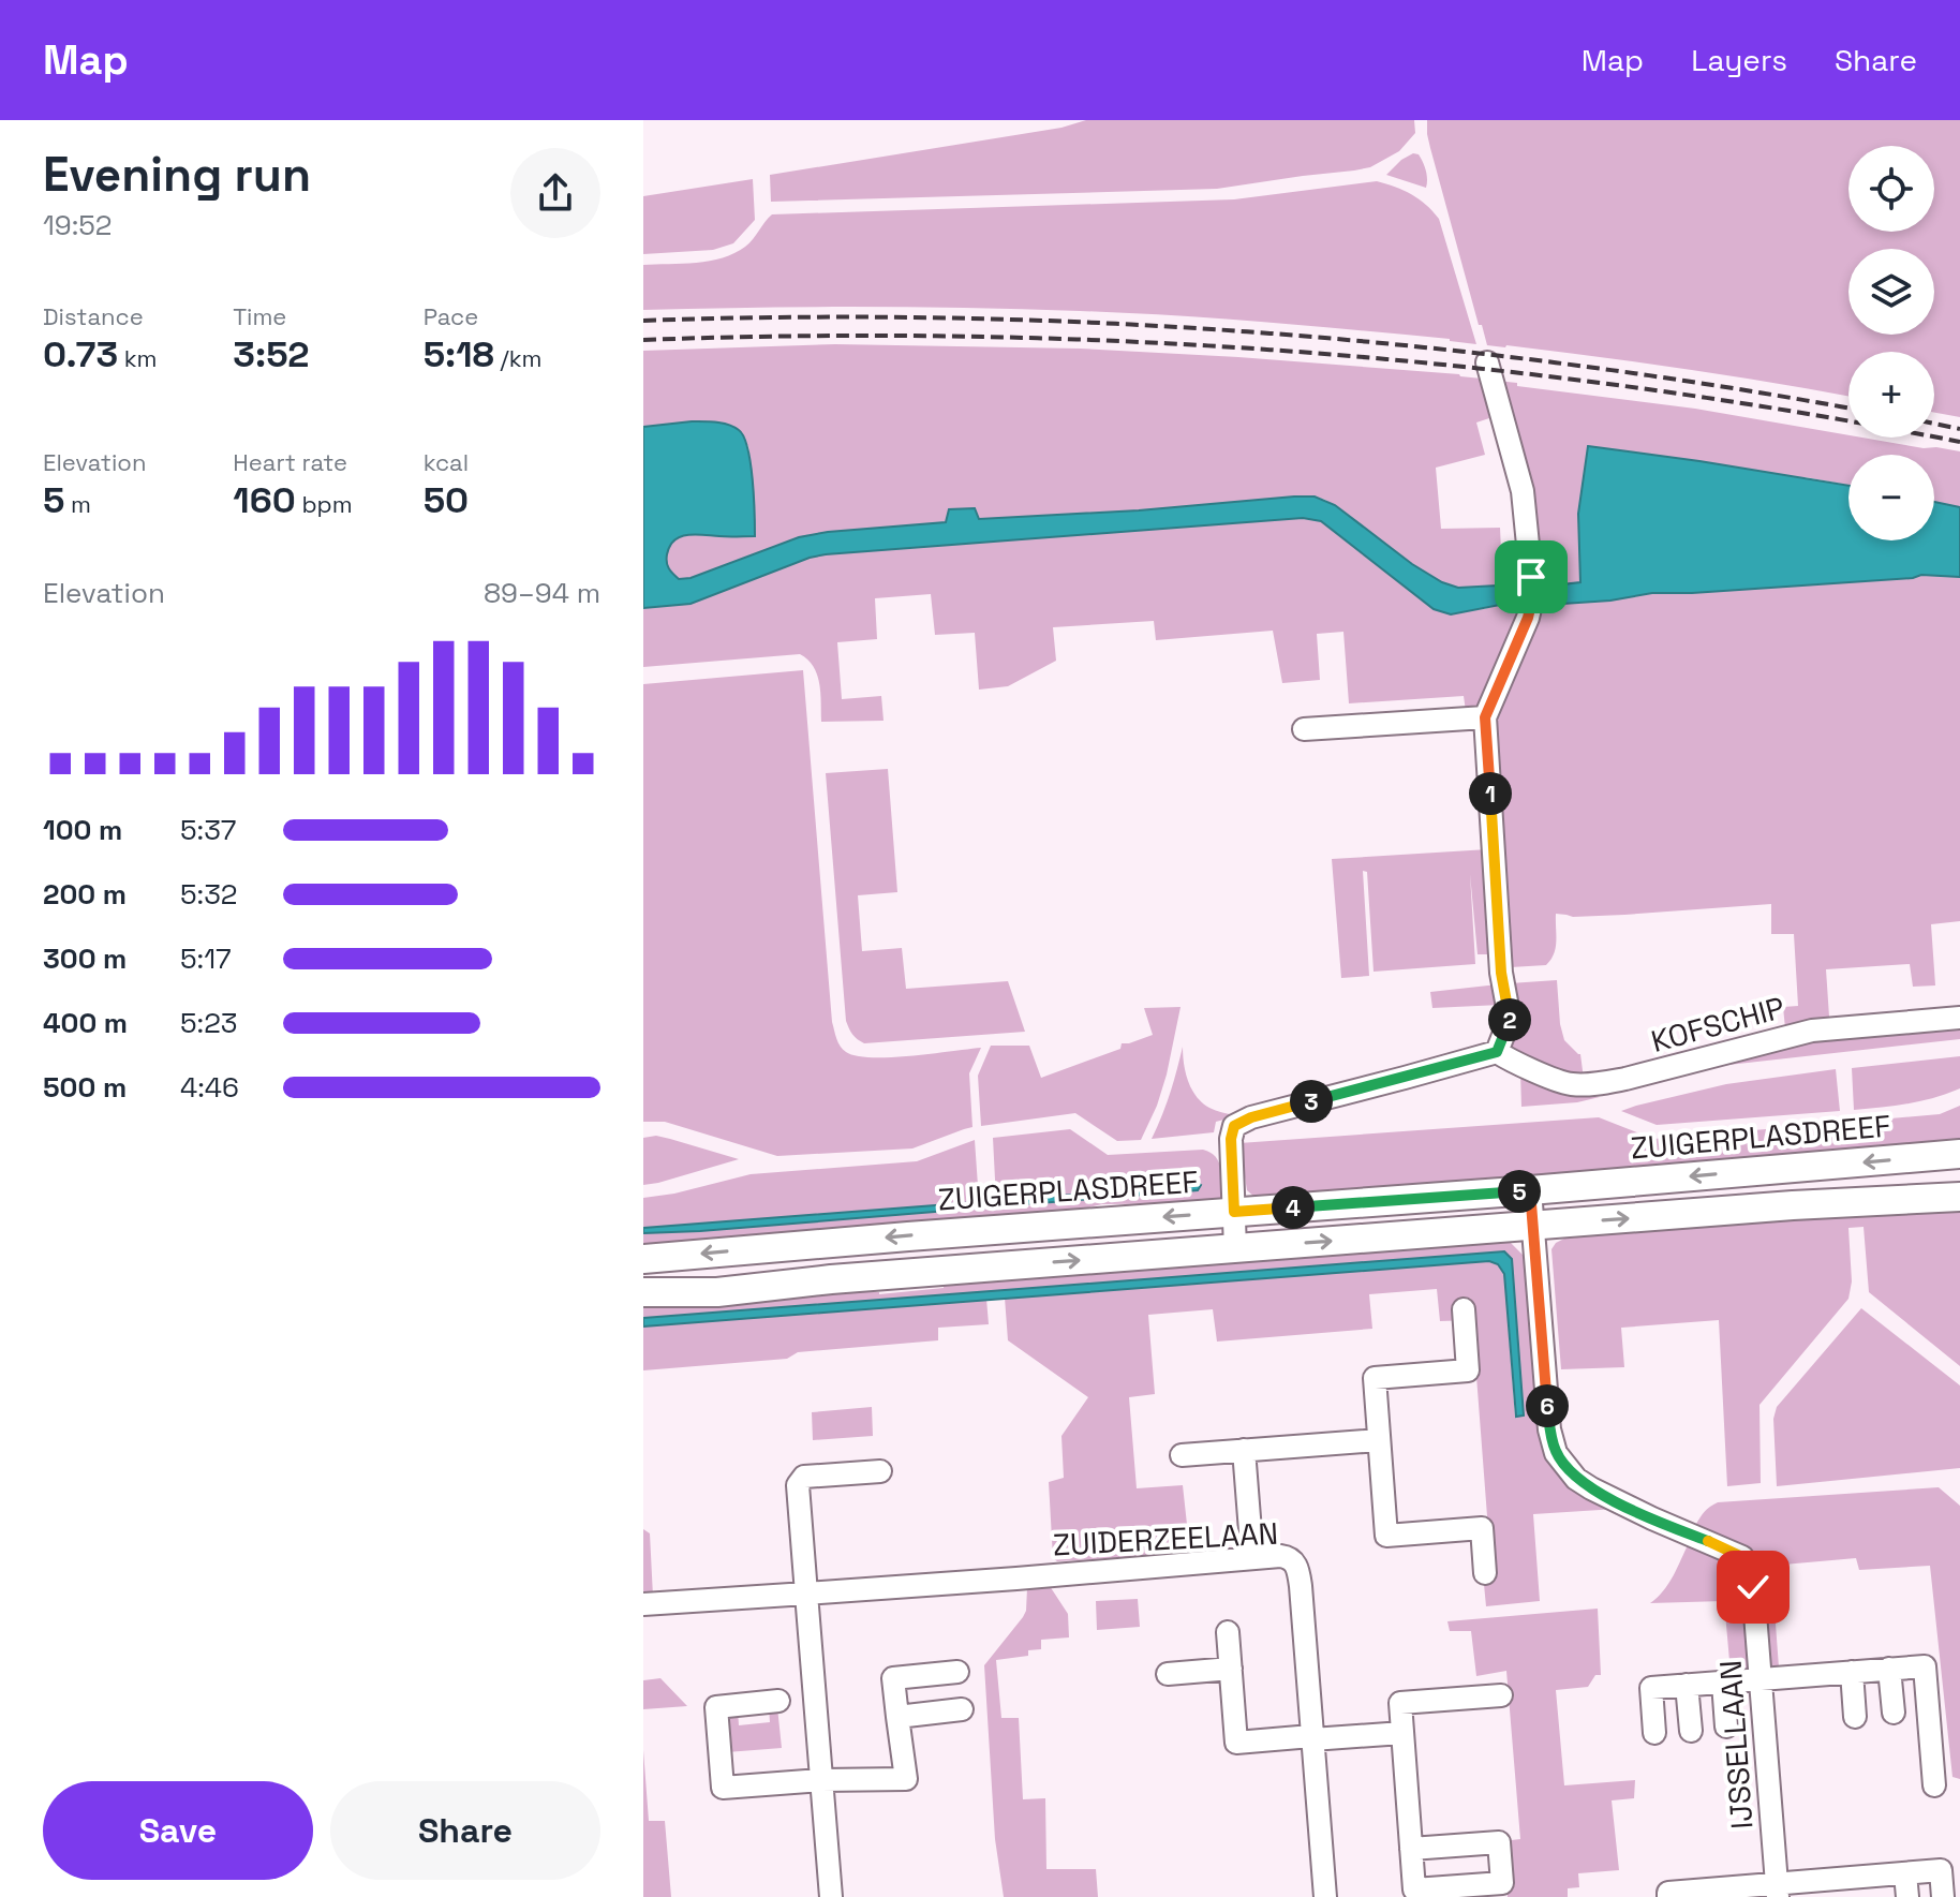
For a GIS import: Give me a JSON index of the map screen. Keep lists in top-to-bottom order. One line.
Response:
{"streets":{"main road":["ZUIGERPLASDREEF"],"street":["KOFSCHIP","ZUIDERZEELAAN","IJSSELLAAN"]},"crossings":[["ZUIGERPLASDREEF","IJSSELLAAN"]],"page":{"header":"Map","nav":["Map","Layers","Share"],"heading":["Evening run","19:52"],"map_buttons":["+","−"],"stats":[["Distance","0.73 km"],["Time","3:52"],["Pace","5:18 /km"],["Elevation","5 m"],["Heart rate","160 bpm"],["kcal","50"]],"chart":["Elevation","89–94 m"],"pins":["1","2","3","5","4","6"],"list":[{"name":"100 m","note":"5:37"},{"name":"200 m","note":"5:32"},{"name":"300 m","note":"5:17"},{"name":"400 m","note":"5:23"},{"name":"500 m","note":"4:46"}],"buttons":["Save","Share"]}}
